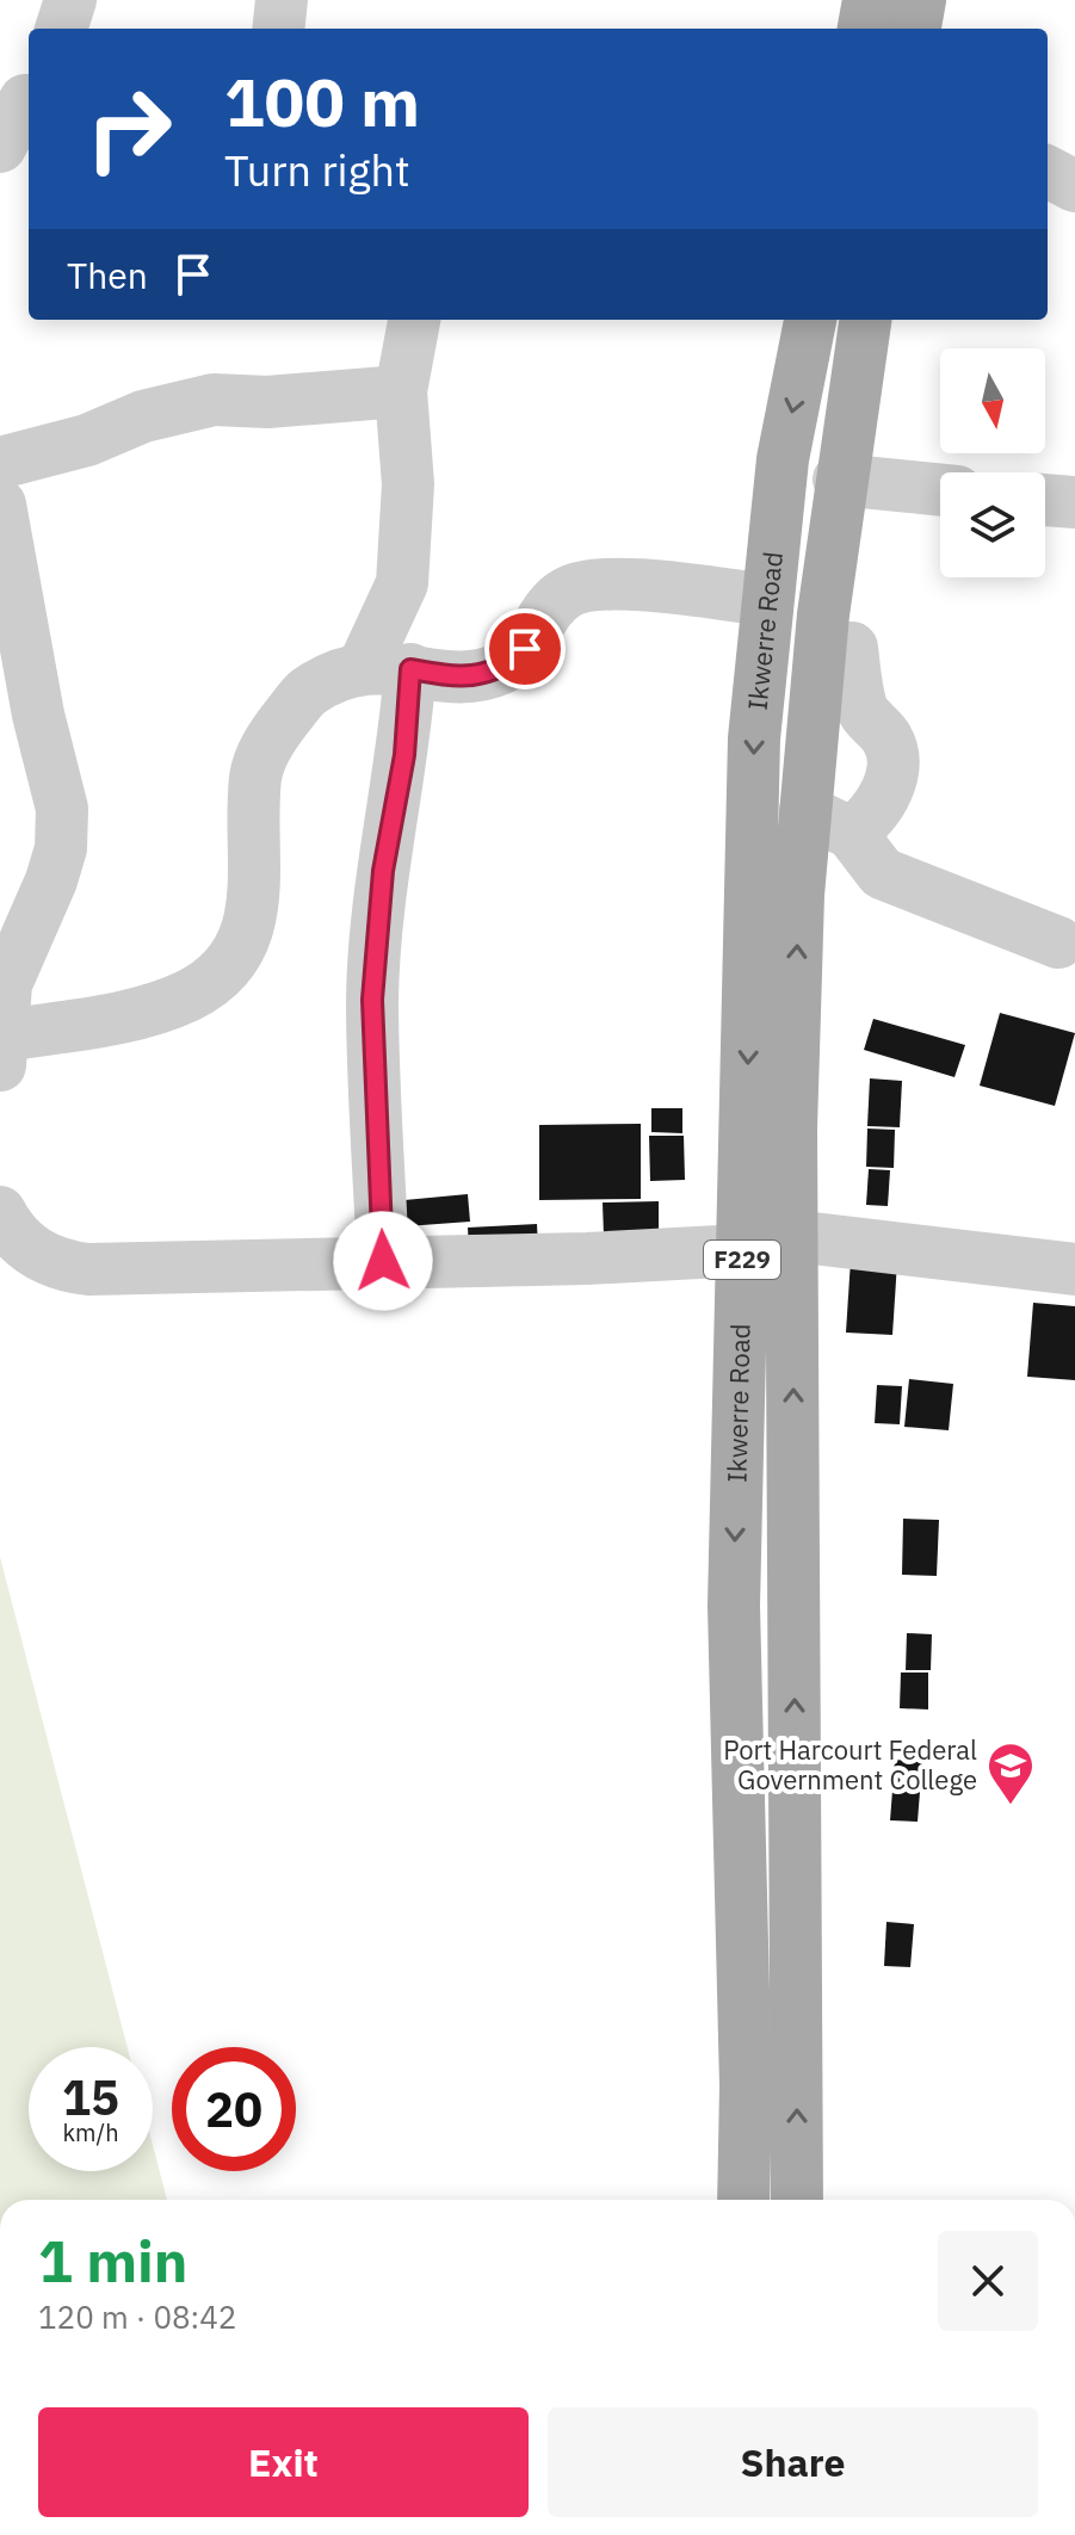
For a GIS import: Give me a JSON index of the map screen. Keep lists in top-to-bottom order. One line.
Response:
{"streets":{"main road":["Ikwerre Road","F229"]},"places":{"school or university":["Port Harcourt Federal Government College"]},"north":"bottom","page":{"turn":["100 m","Turn right"],"then":"Then","speed":"15 km/h","limit":"20","heading":["1 min","120 m · 08:42"],"buttons":["Exit","Share"]}}
